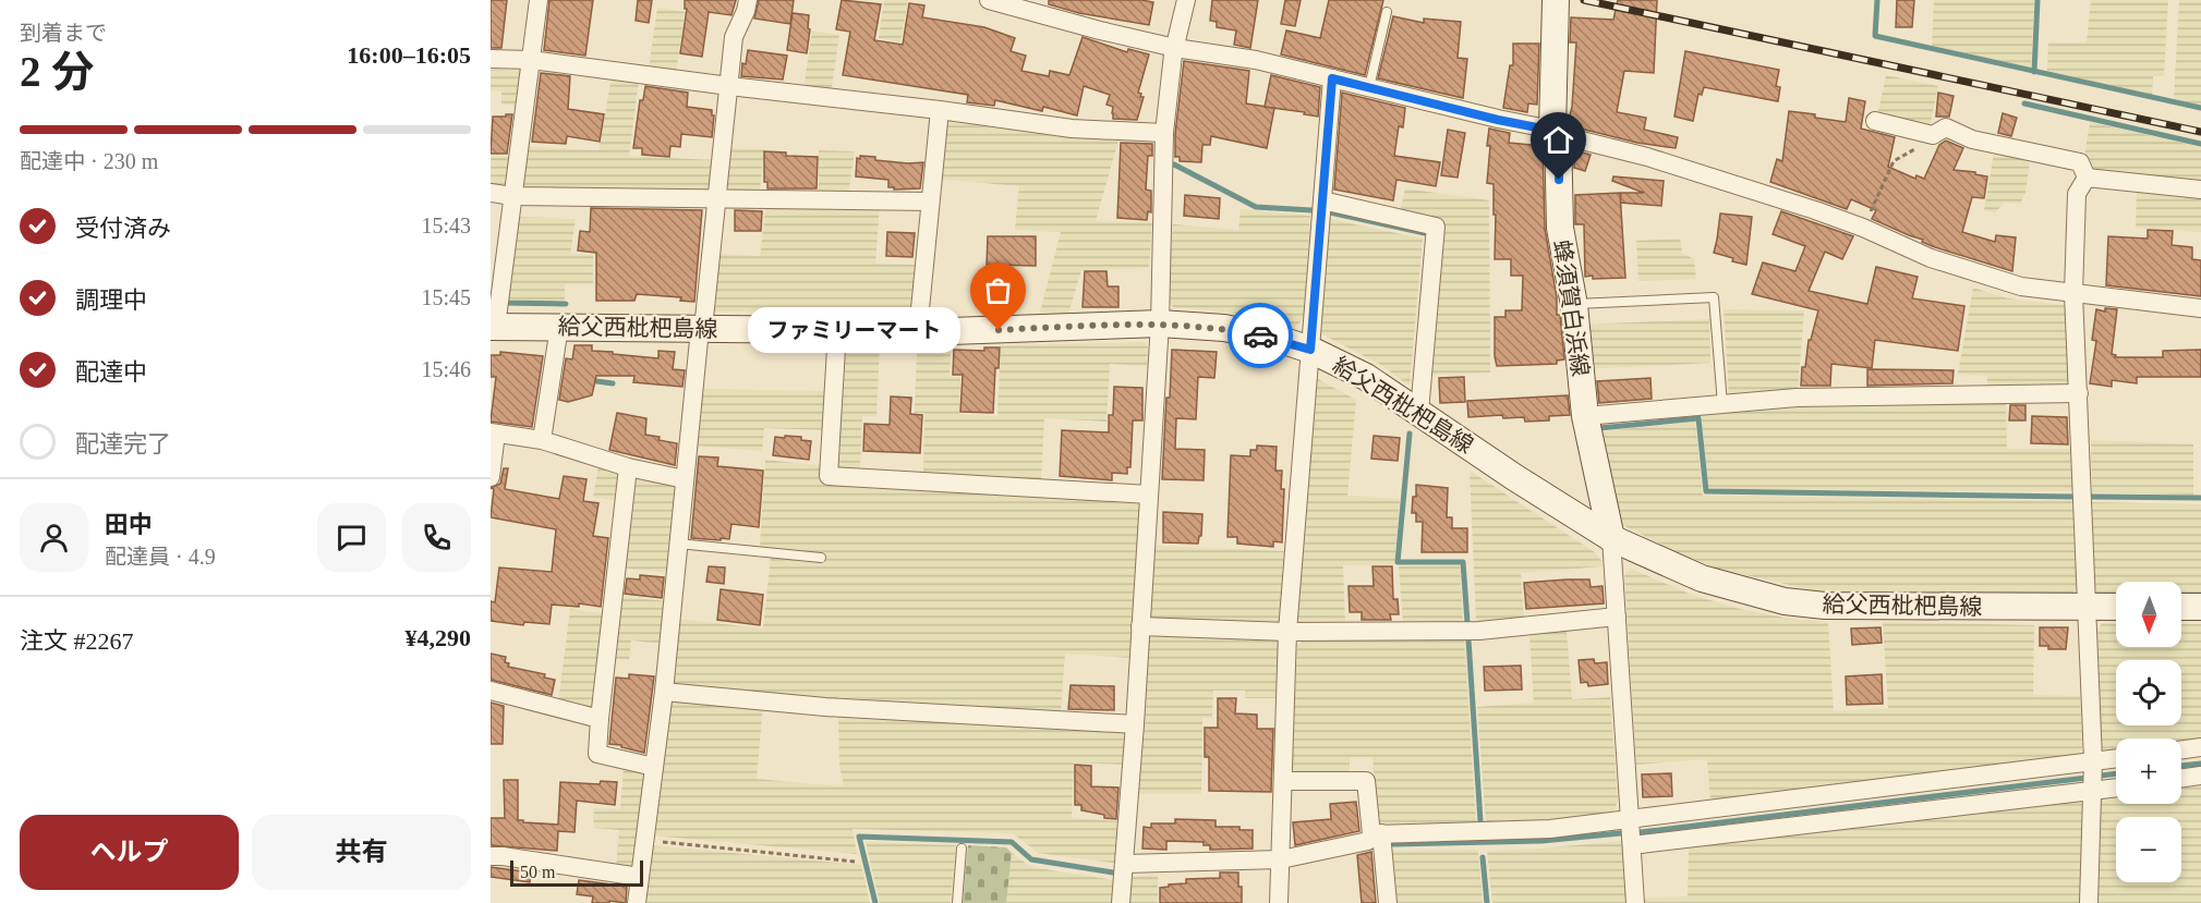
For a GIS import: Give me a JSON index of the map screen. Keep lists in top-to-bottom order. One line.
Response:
{"streets":{"main road":["蜂須賀白浜線","給父西枇杷島線"]},"crossings":[["蜂須賀白浜線","給父西枇杷島線"]],"places":["ファミリーマート"],"scale_bar":"50 m","north":"bottom","page":{"heading":["2 分","到着まで","16:00–16:05"],"panel":["田中","配達員 · 4.9","注文 #2267","¥4,290"],"bar":"配達中 · 230 m","list":[["受付済み","15:43"],["調理中","15:45"],["配達中","15:46"],"配達完了"],"bubble":"ファミリーマート","map_buttons":["+","−"],"buttons":["ヘルプ","共有"],"scale":"50 m"}}
